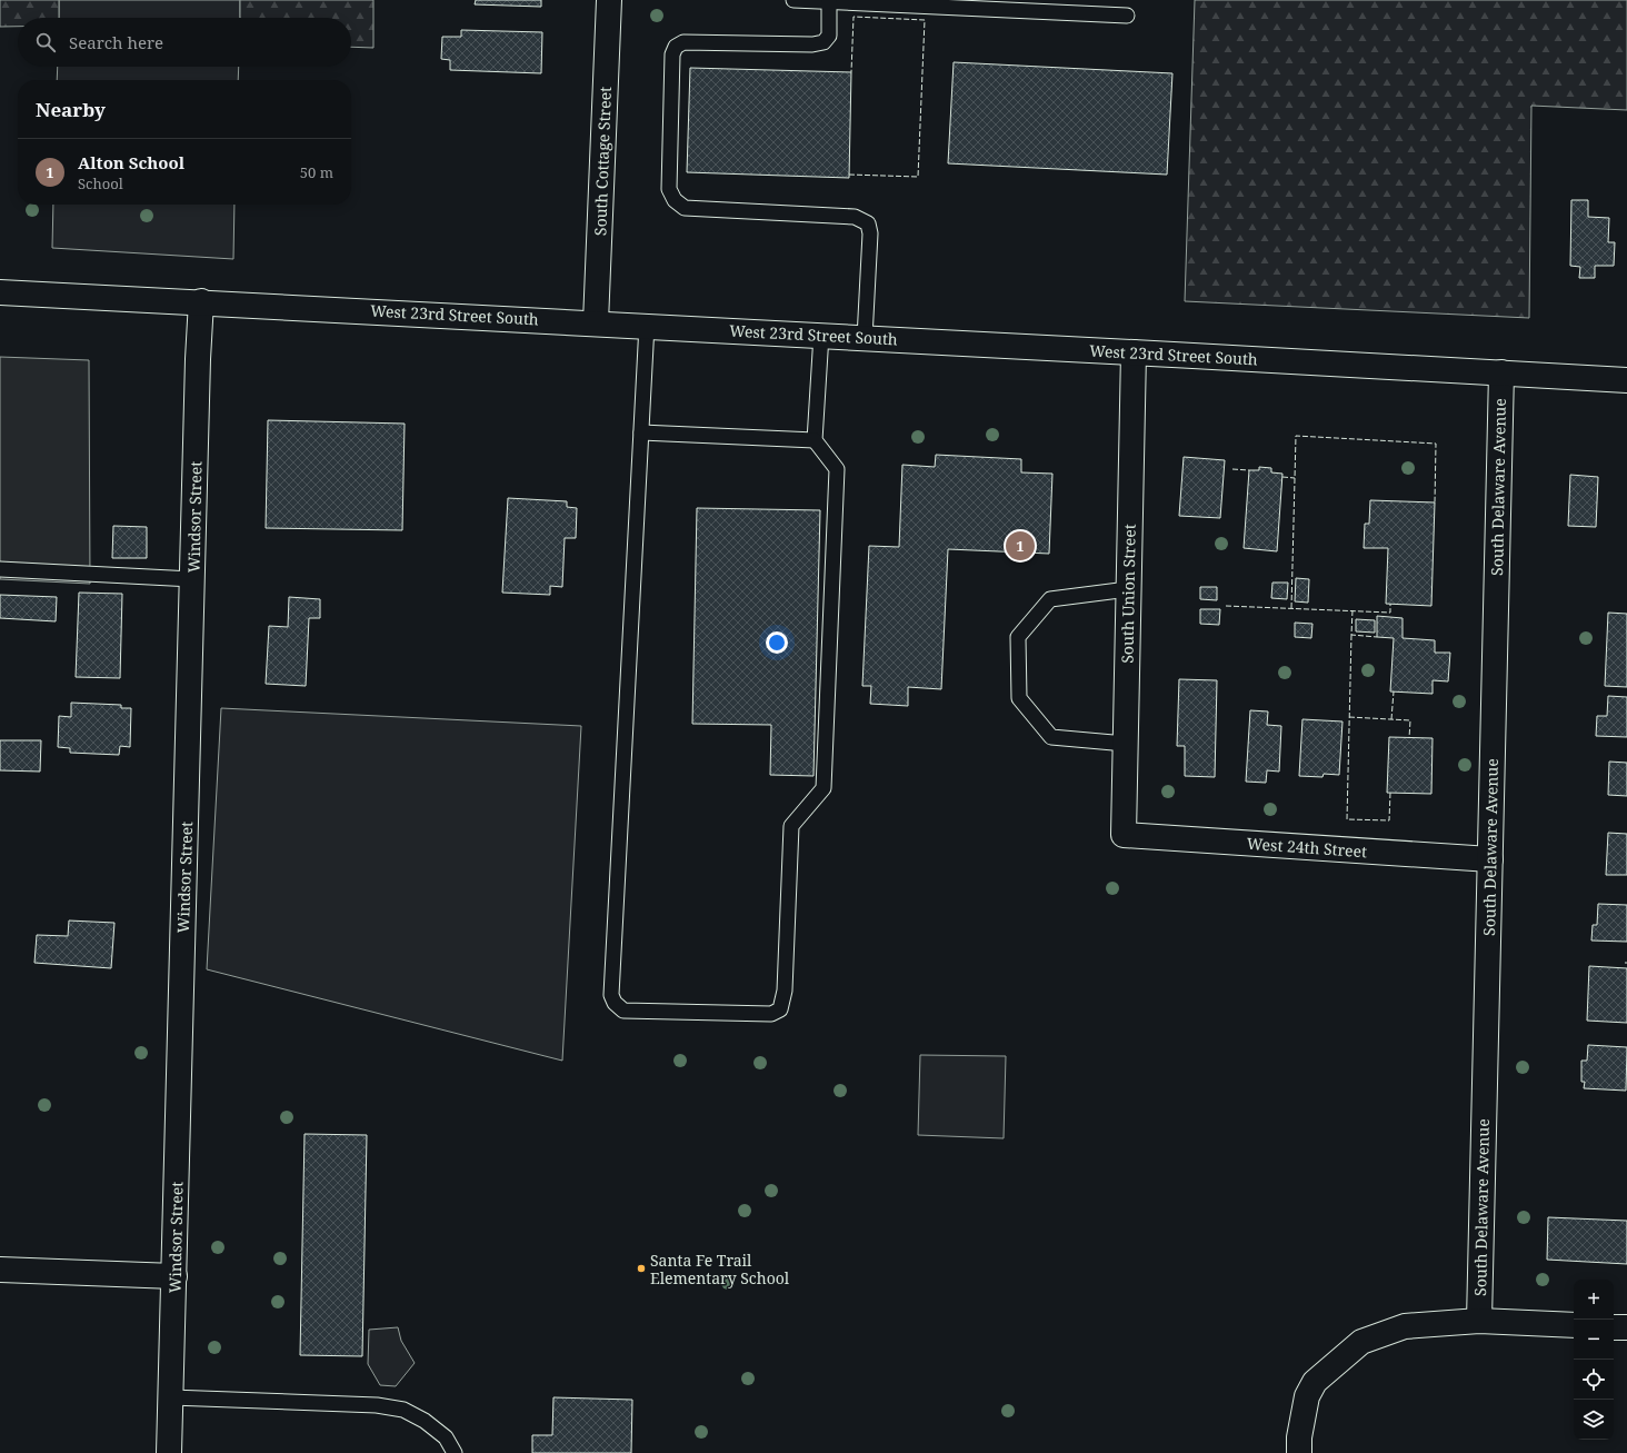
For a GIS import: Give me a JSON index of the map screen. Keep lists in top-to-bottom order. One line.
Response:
{"streets":{"street":["South Cottage Street","West 23rd Street South","South Delaware Avenue","Windsor Street","South Union Street","West 24th Street"]},"crossings":[["South Cottage Street","West 23rd Street South"],["West 23rd Street South","South Delaware Avenue"],["West 23rd Street South","Windsor Street"],["West 23rd Street South","South Union Street"],["South Delaware Avenue","West 24th Street"],["South Union Street","West 24th Street"]],"places":["Santa Fe Trail Elementary School"],"page":{"search":"Search here","heading":"Nearby","list":[{"mark":"1","name":"Alton School","note":"School","value":"50 m"}],"pins":"1","map_buttons":["+","−"]}}
